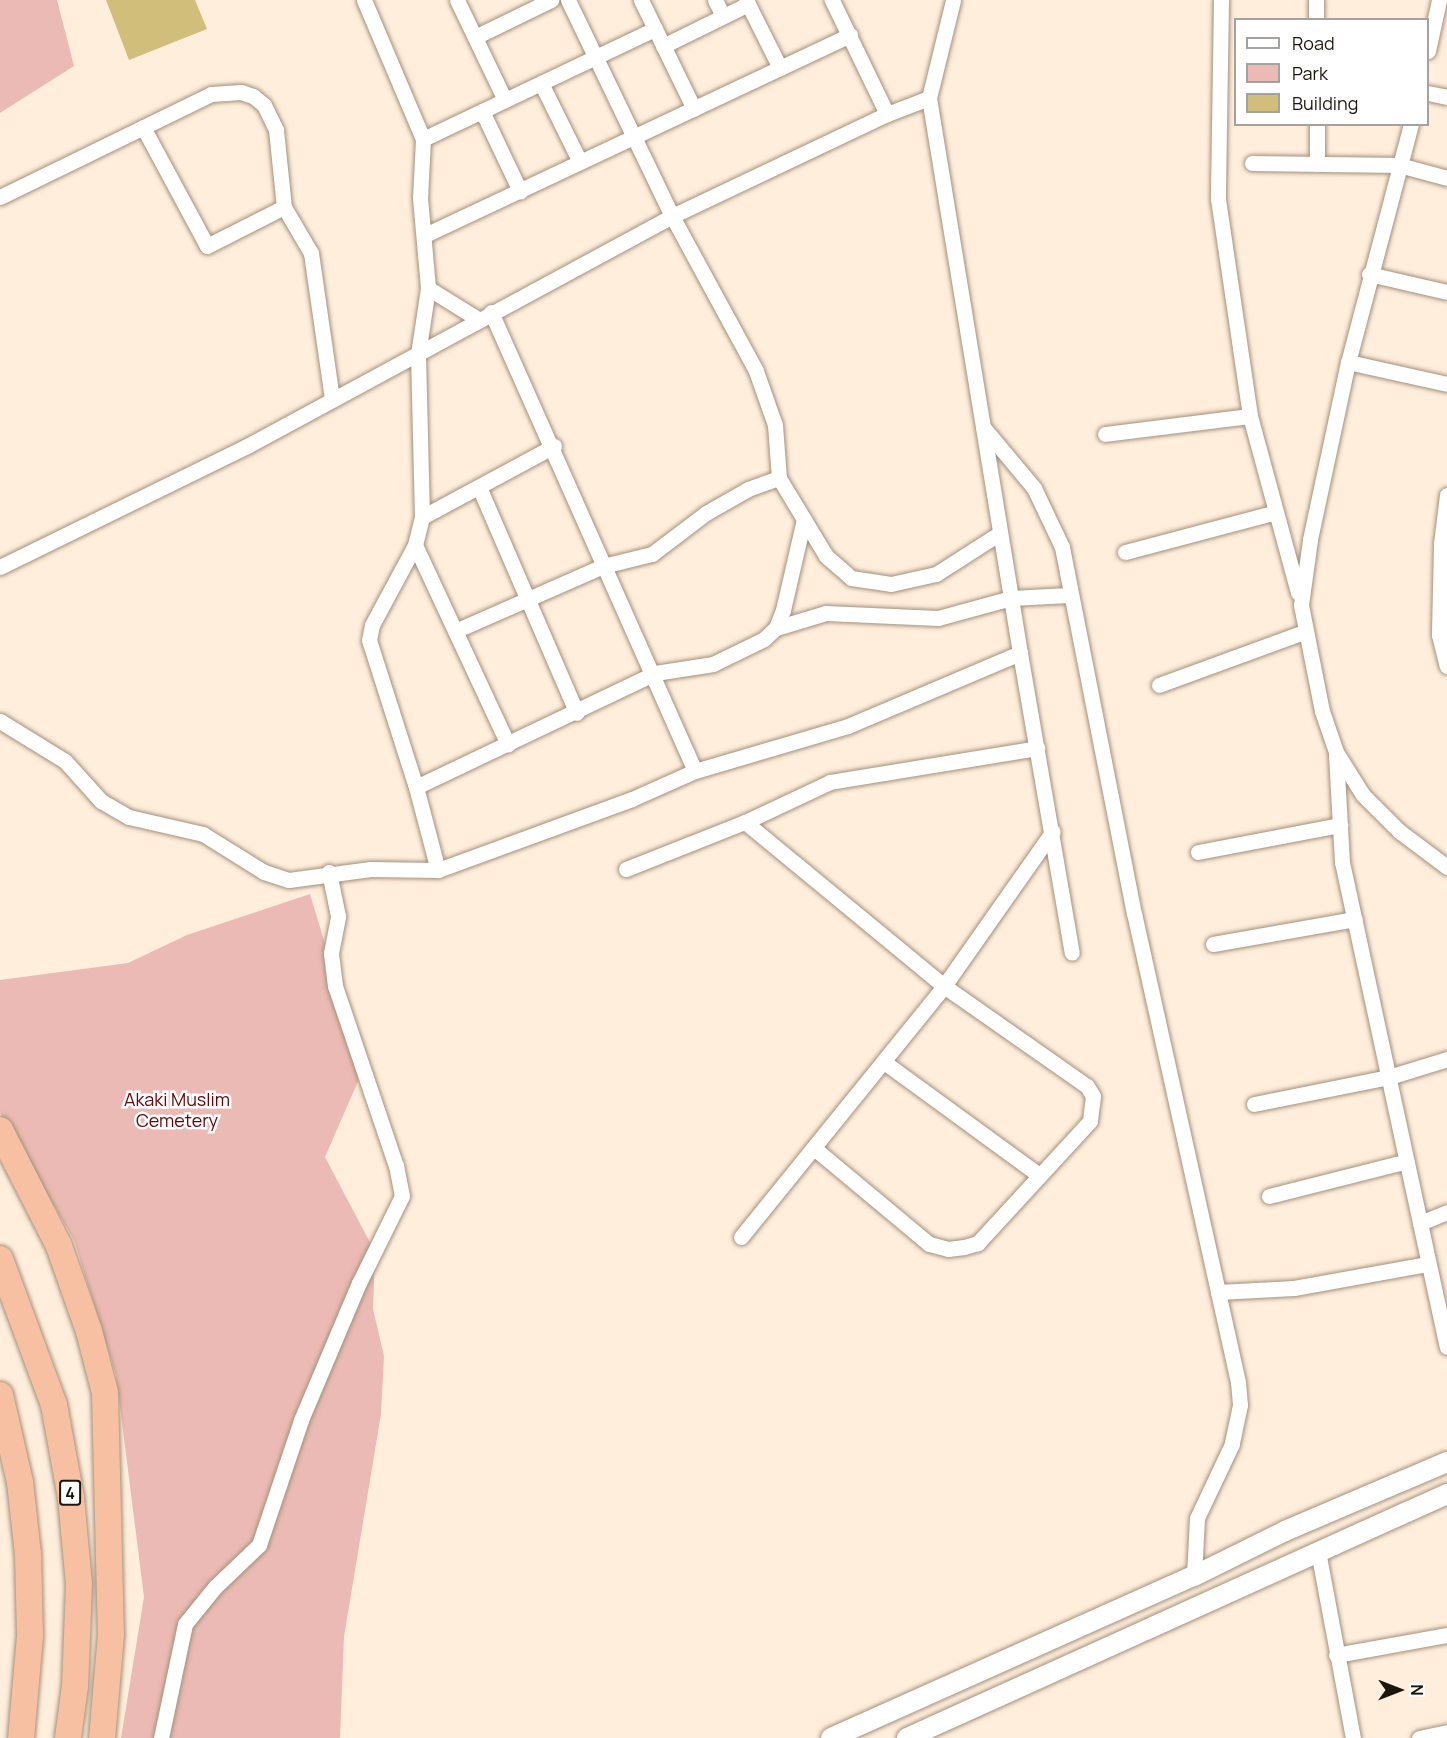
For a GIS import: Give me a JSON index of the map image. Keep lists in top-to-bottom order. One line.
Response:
{"streets":{"highway":["4"]},"parks":["Akaki Muslim Cemetery"],"legend":["Road","Park","Building"],"north":"right"}
